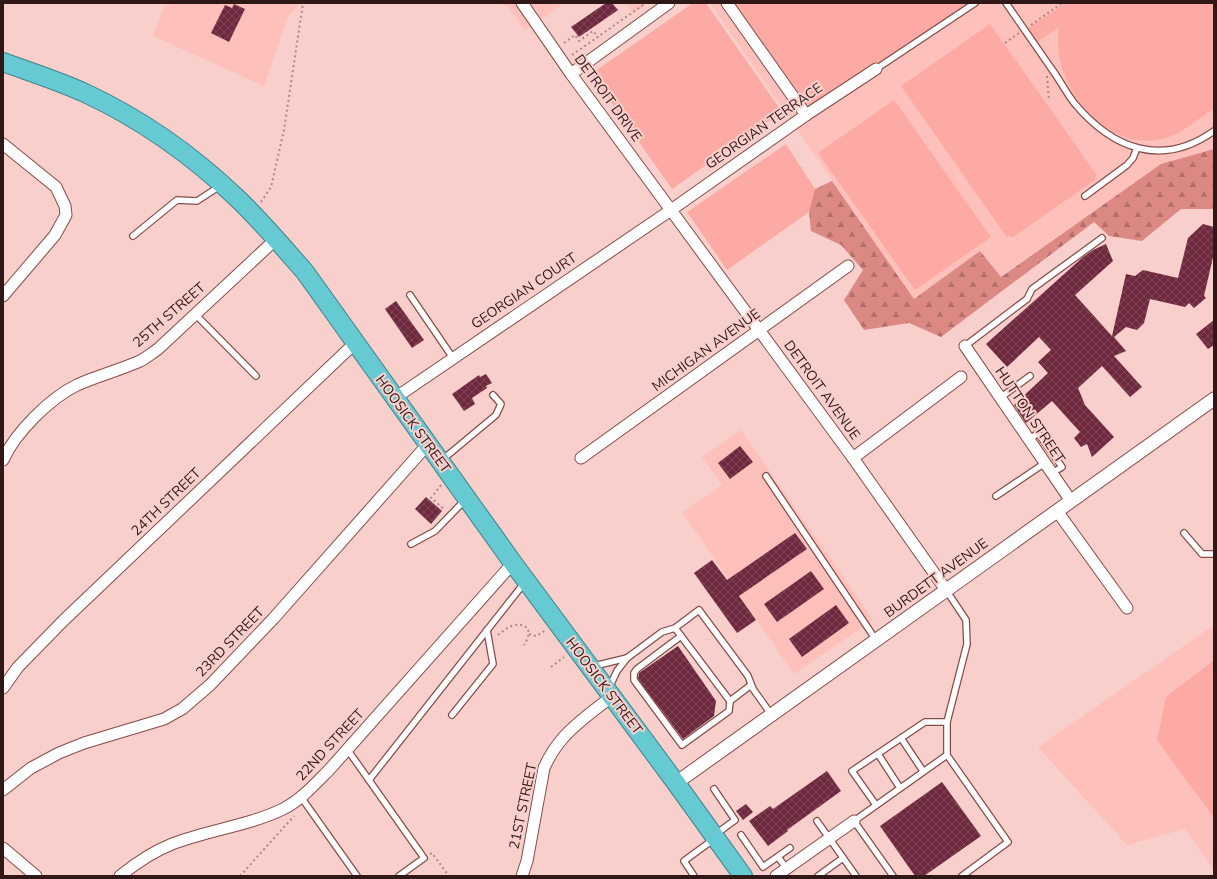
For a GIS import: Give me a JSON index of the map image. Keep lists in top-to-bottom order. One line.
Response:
{"streets":{"highway":["HOOSICK STREET"],"street":["DETROIT DRIVE","GEORGIAN TERRACE","GEORGIAN COURT","25TH STREET","MICHIGAN AVENUE","DETROIT AVENUE","HUTTON STREET","24TH STREET","BURDETT AVENUE","23RD STREET","22ND STREET","21ST STREET"]},"crossings":[["DETROIT DRIVE","GEORGIAN TERRACE"],["DETROIT DRIVE","GEORGIAN COURT"],["DETROIT DRIVE","DETROIT AVENUE"],["GEORGIAN TERRACE","GEORGIAN COURT"],["GEORGIAN TERRACE","DETROIT AVENUE"],["GEORGIAN COURT","DETROIT AVENUE"],["GEORGIAN COURT","HOOSICK STREET"],["25TH STREET","HOOSICK STREET"],["MICHIGAN AVENUE","DETROIT AVENUE"],["DETROIT AVENUE","BURDETT AVENUE"],["HUTTON STREET","BURDETT AVENUE"],["HOOSICK STREET","24TH STREET"],["HOOSICK STREET","BURDETT AVENUE"],["HOOSICK STREET","23RD STREET"],["HOOSICK STREET","22ND STREET"],["HOOSICK STREET","21ST STREET"]]}
